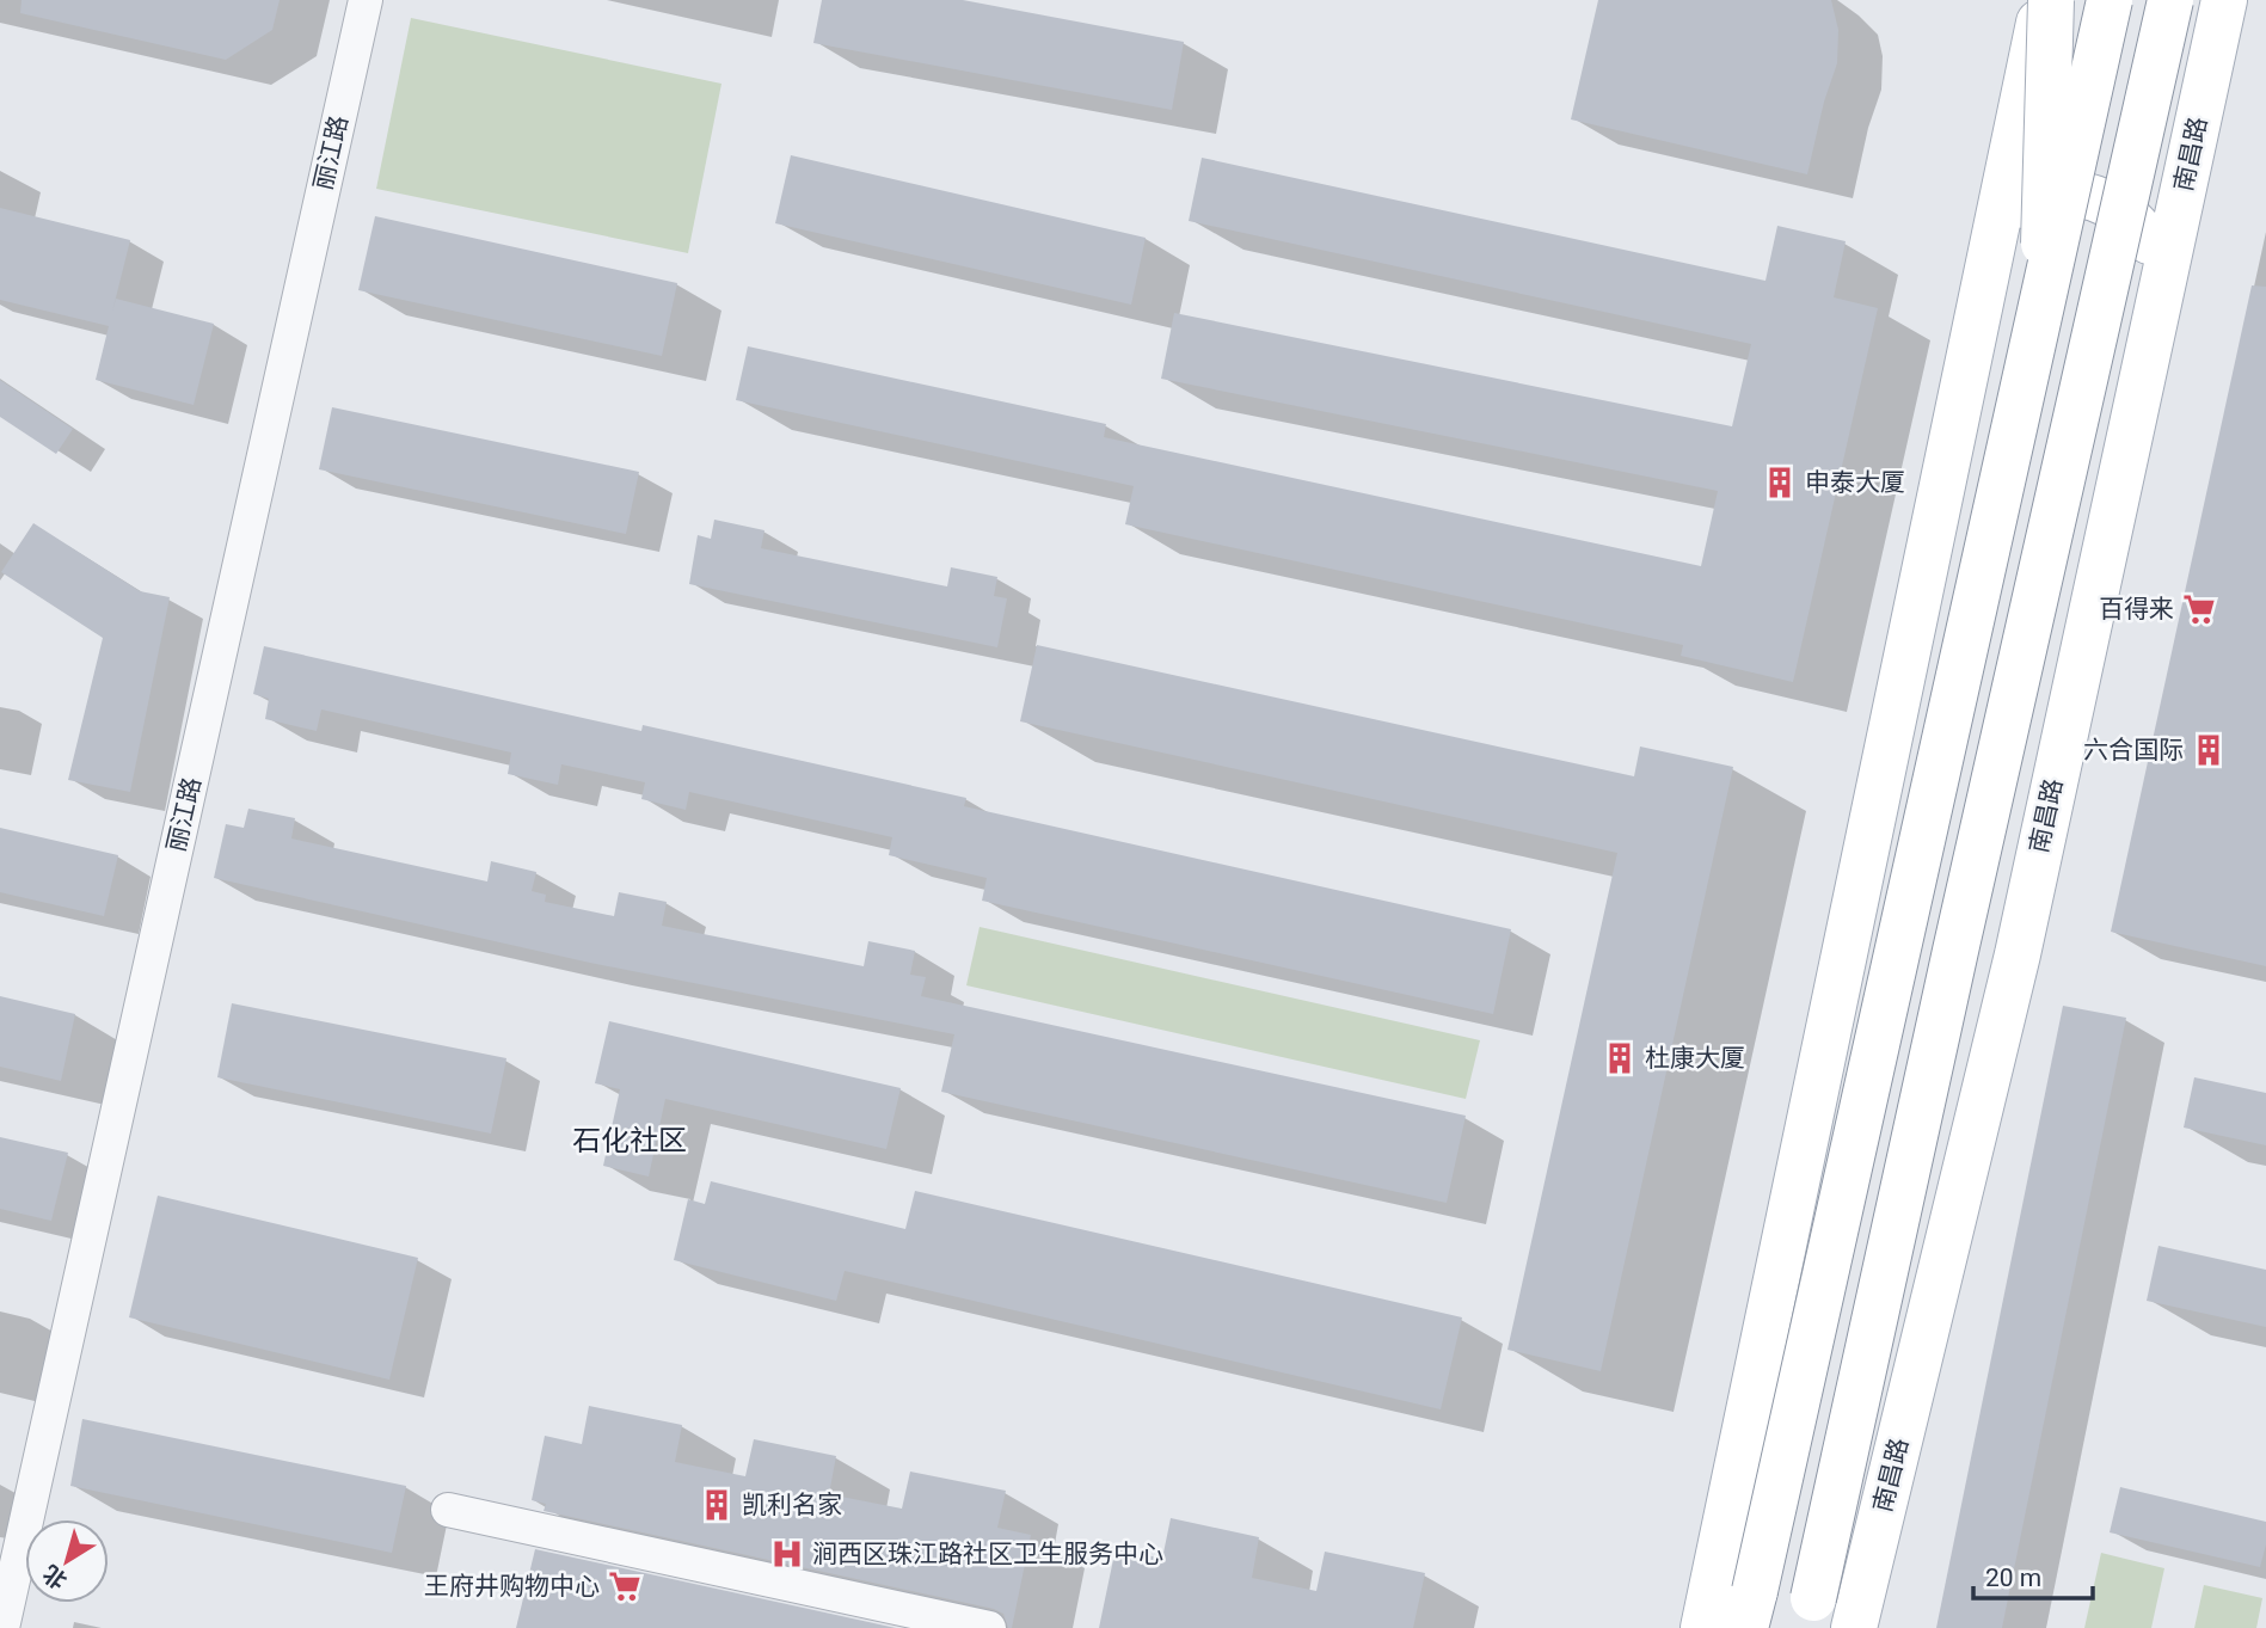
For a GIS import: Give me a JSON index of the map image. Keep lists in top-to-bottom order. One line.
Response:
{"streets":{"main road":["南昌路"],"street":["丽江路"]},"districts":["石化社区"],"places":{"building":["申泰大厦","六合国际","杜康大厦","凯利名家"],"supermarket":["百得来","王府井购物中心"],"hospital":["涧西区珠江路社区卫生服务中心"]},"scale_bar":"20 m","north":"bottom left"}
